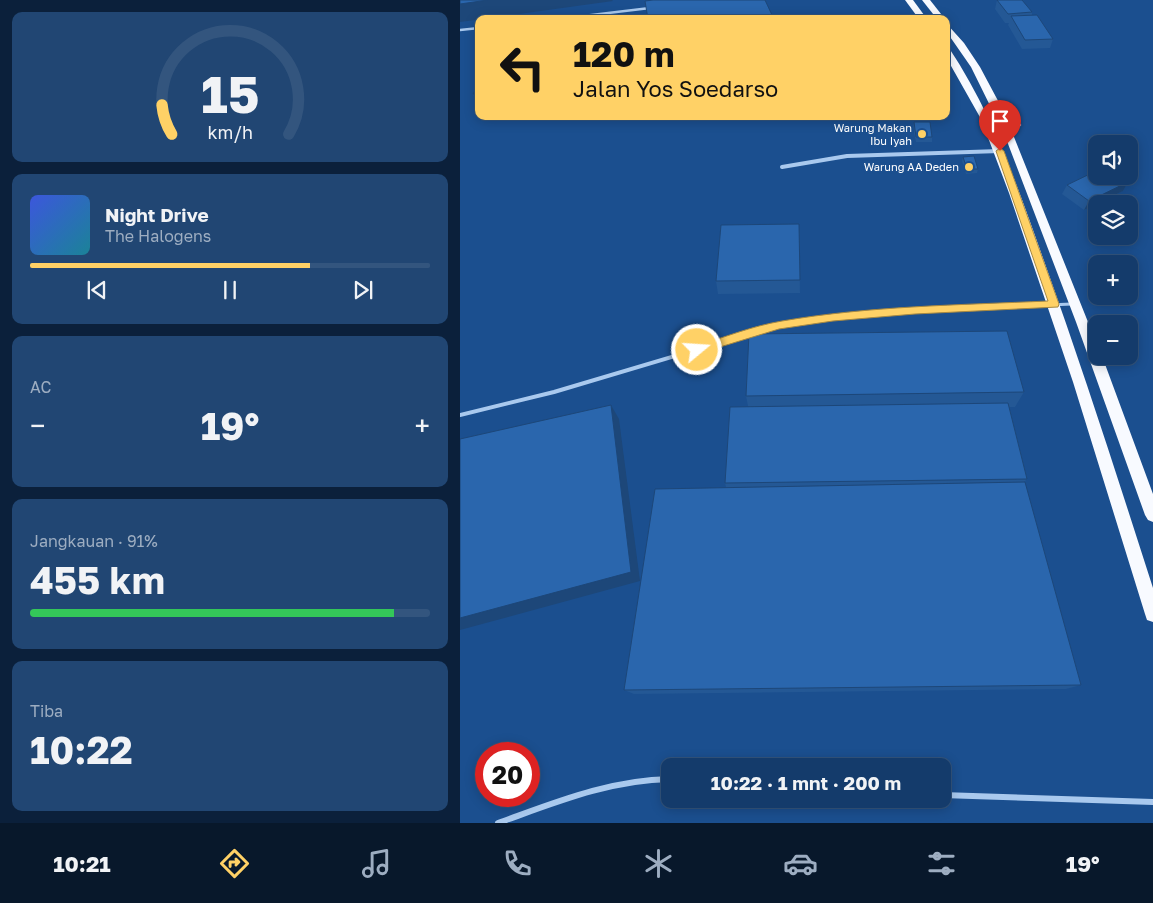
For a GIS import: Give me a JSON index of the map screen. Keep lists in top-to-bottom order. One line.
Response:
{"places":["Warung Makan Ibu Iyah","Warung AA Deden"],"page":{"turn":["120 m","Jalan Yos Soedarso"],"map_buttons":["+","−"],"song":["Night Drive","The Halogens"],"tile":["AC",["Jangkauan · 91%","455 km"],["Tiba","10:22"]],"heat":["−","19°","+"],"limit":"20","trip":"10:22 · 1 mnt · 200 m","tabs":["10:21","19°"],"gauge":["15","km/h"]}}
